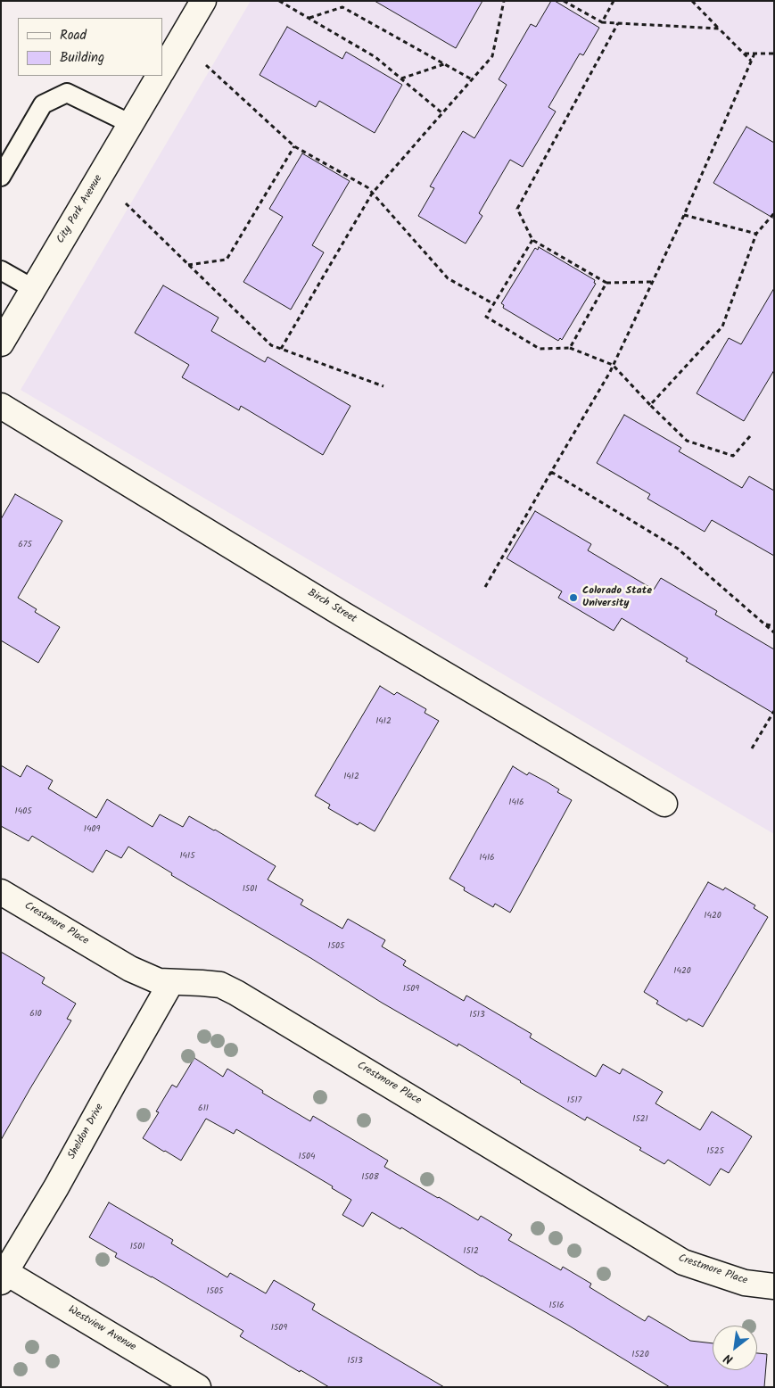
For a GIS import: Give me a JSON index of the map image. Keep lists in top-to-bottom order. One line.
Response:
{"streets":{"street":["City Park Avenue","Birch Street","Crestmore Place","Sheldon Drive","Westview Avenue"]},"crossings":[["Crestmore Place","Sheldon Drive"],["Sheldon Drive","Westview Avenue"]],"places":["Colorado State University"],"house_numbers":["675","1412","1412","1416","1405","1409","1415","1416","1501","1420","1505","1420","1509","610","1513","1517","611","1521","1525","1504","1508","1501","1512","1505","1516","1509","1520","1513"],"legend":["Road","Building"],"north":"bottom left"}
